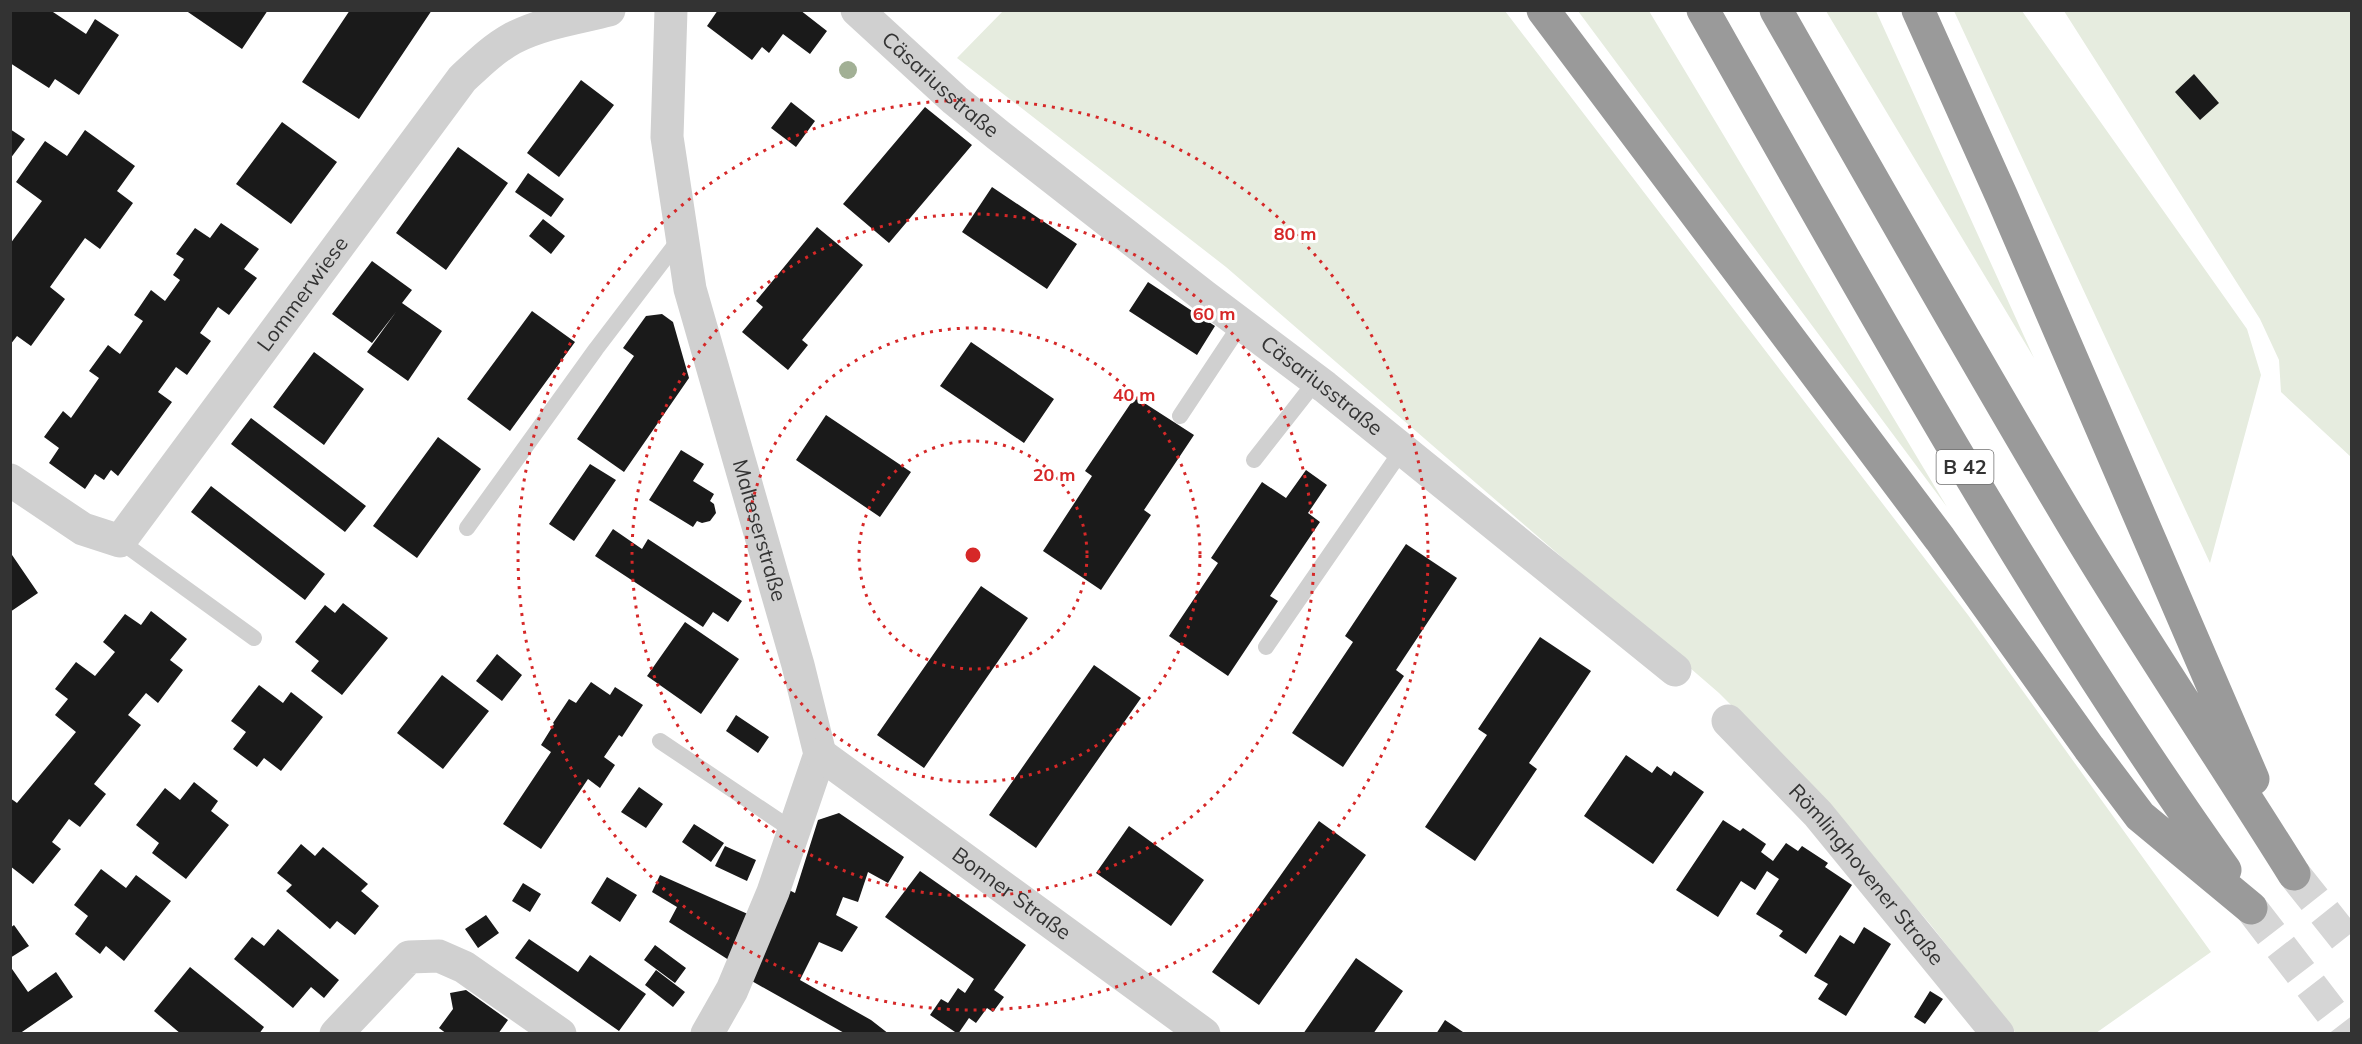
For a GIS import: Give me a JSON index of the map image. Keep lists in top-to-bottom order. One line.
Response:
{"streets":{"highway":["B 42"],"street":["Cäsariusstraße","Lommerwiese","Malteserstraße","Römlinghovener Straße","Bonner Straße"]},"crossings":[["Malteserstraße","Bonner Straße"]],"rings":["80 m","60 m","40 m","20 m"]}
